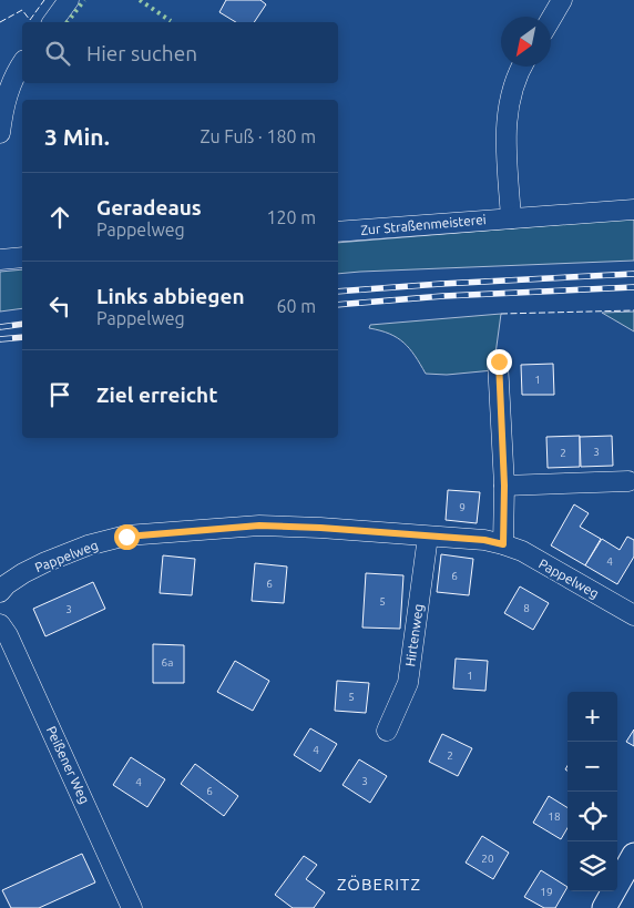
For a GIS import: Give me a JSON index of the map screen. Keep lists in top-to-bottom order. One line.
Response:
{"streets":{"street":["Zur Straßenmeisterei","Pappelweg","Hirtenweg","Peißener Weg"]},"crossings":[["Pappelweg","Hirtenweg"]],"districts":["ZÖBERITZ"],"house_numbers":["1","3","2","9","4","6","6","5","8","3","6a","1","5","4","2","3","4","6","18","20","19"],"north":"bottom left","page":{"search":"Hier suchen","heading":["3 Min.","Zu Fuß · 180 m"],"list":[["Geradeaus","Pappelweg","120 m"],["Links abbiegen","Pappelweg","60 m"],"Ziel erreicht"],"map_buttons":["+","−"]}}
